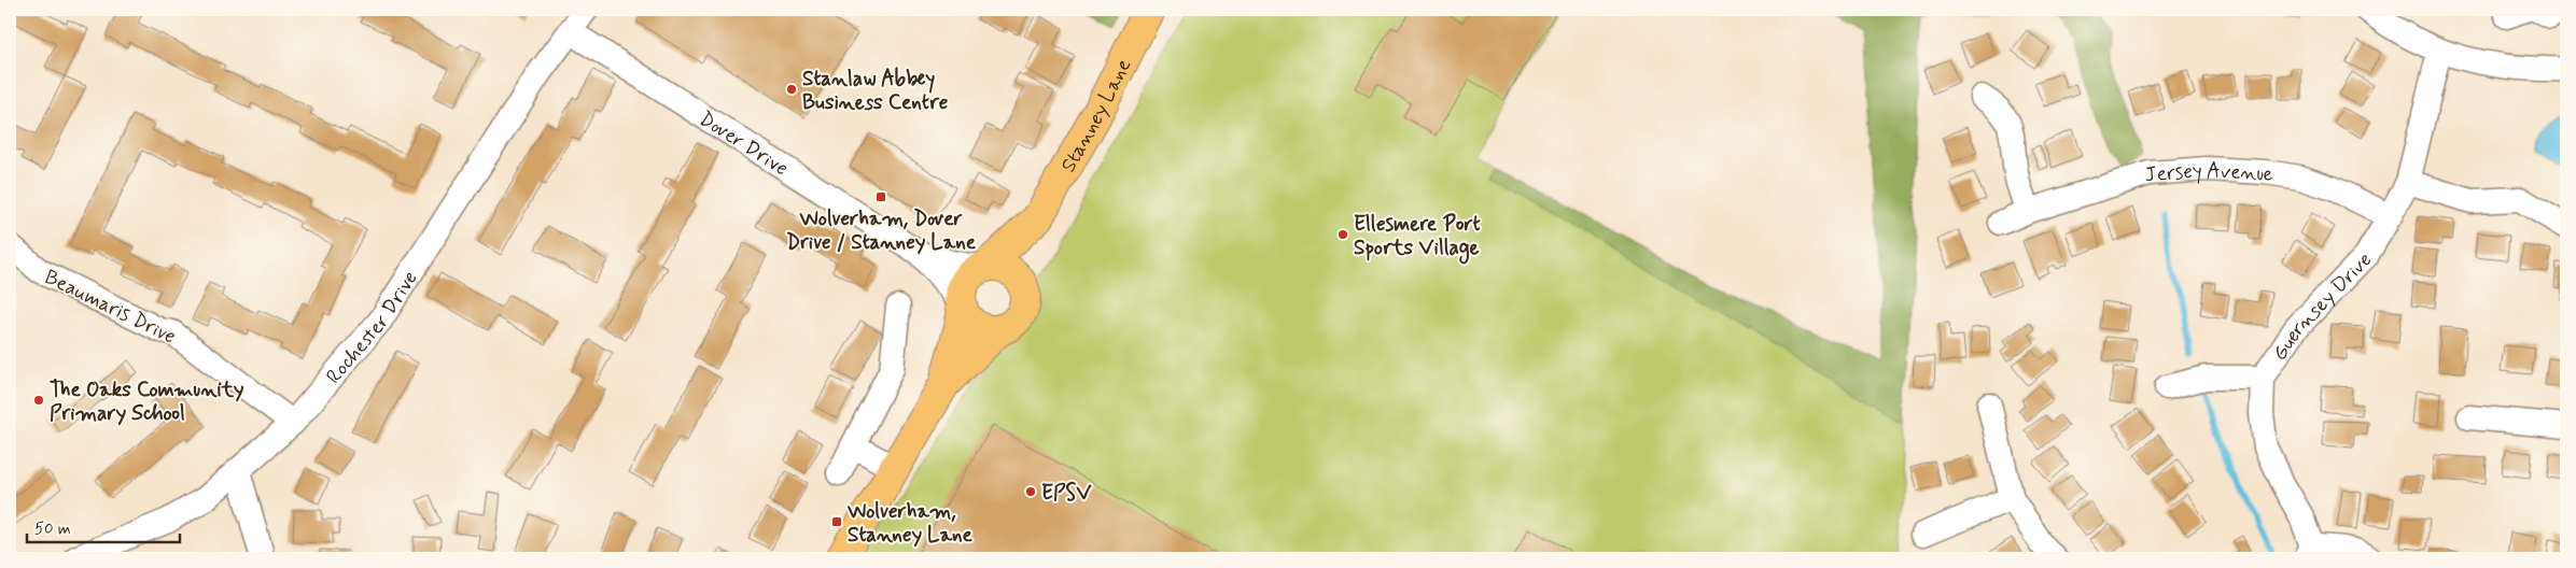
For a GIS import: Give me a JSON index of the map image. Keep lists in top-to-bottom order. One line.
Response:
{"streets":{"main road":["Stanney Lane"],"street":["Dover Drive","Jersey Avenue","Beaumaris Drive","Guernsey Drive","Rochester Drive"]},"crossings":[["Stanney Lane","Dover Drive"],["Dover Drive","Rochester Drive"],["Jersey Avenue","Guernsey Drive"],["Beaumaris Drive","Rochester Drive"]],"places":{"other":["Stanlaw Abbey Business Centre","Ellesmere Port Sports Village","The Oaks Community Primary School","EPSV"],"transit":["Wolverham, Dover Drive / Stanney Lane","Wolverham, Stanney Lane"]},"scale_bar":"50 m"}
